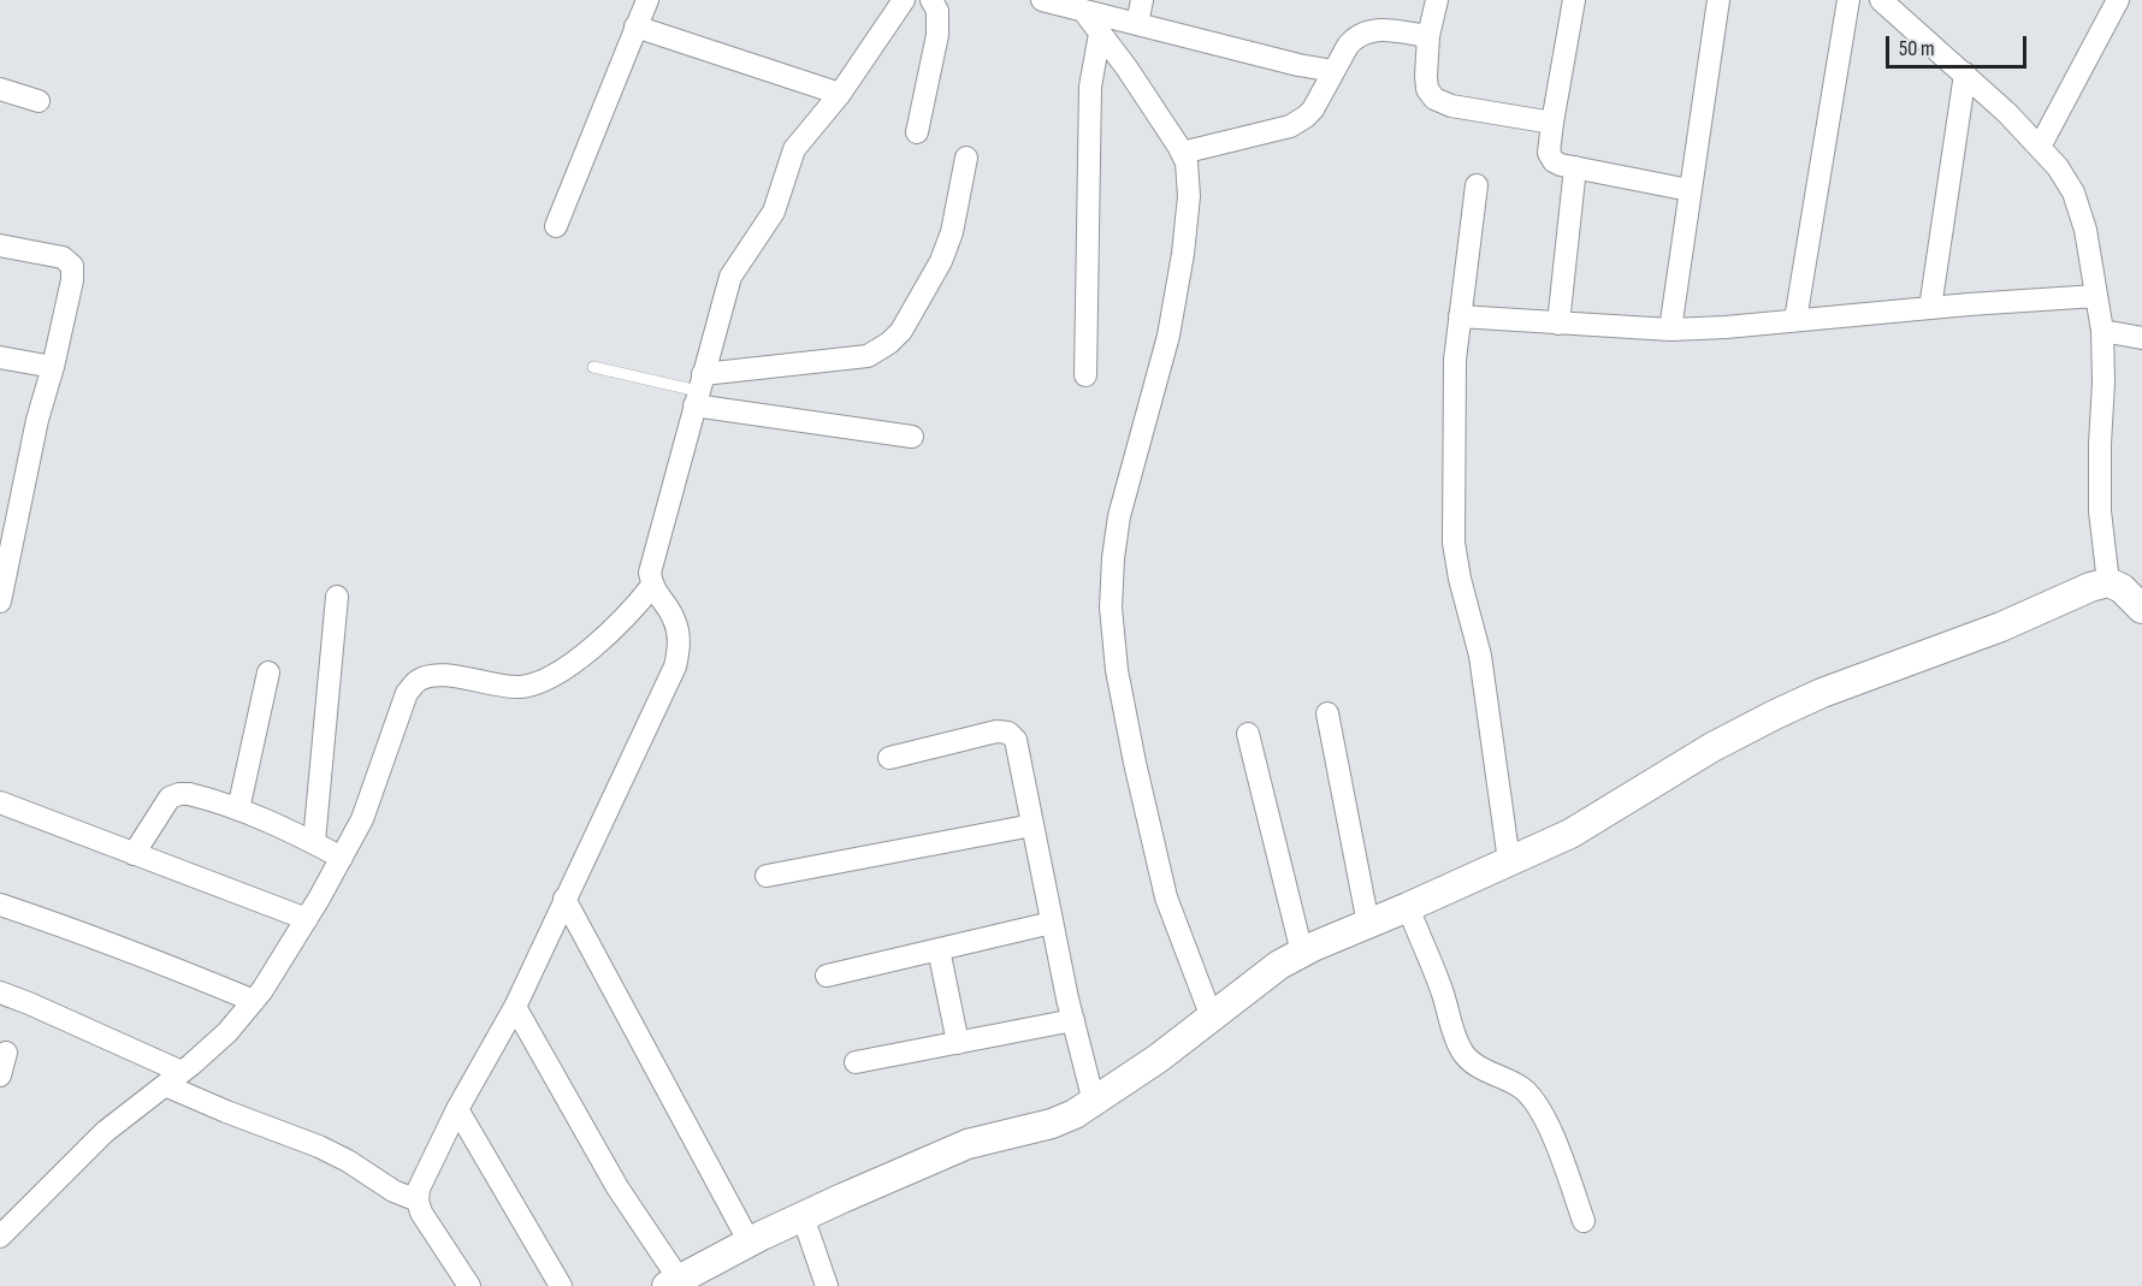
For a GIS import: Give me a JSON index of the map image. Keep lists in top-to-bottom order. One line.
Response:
{"scale_bar":"50 m"}
